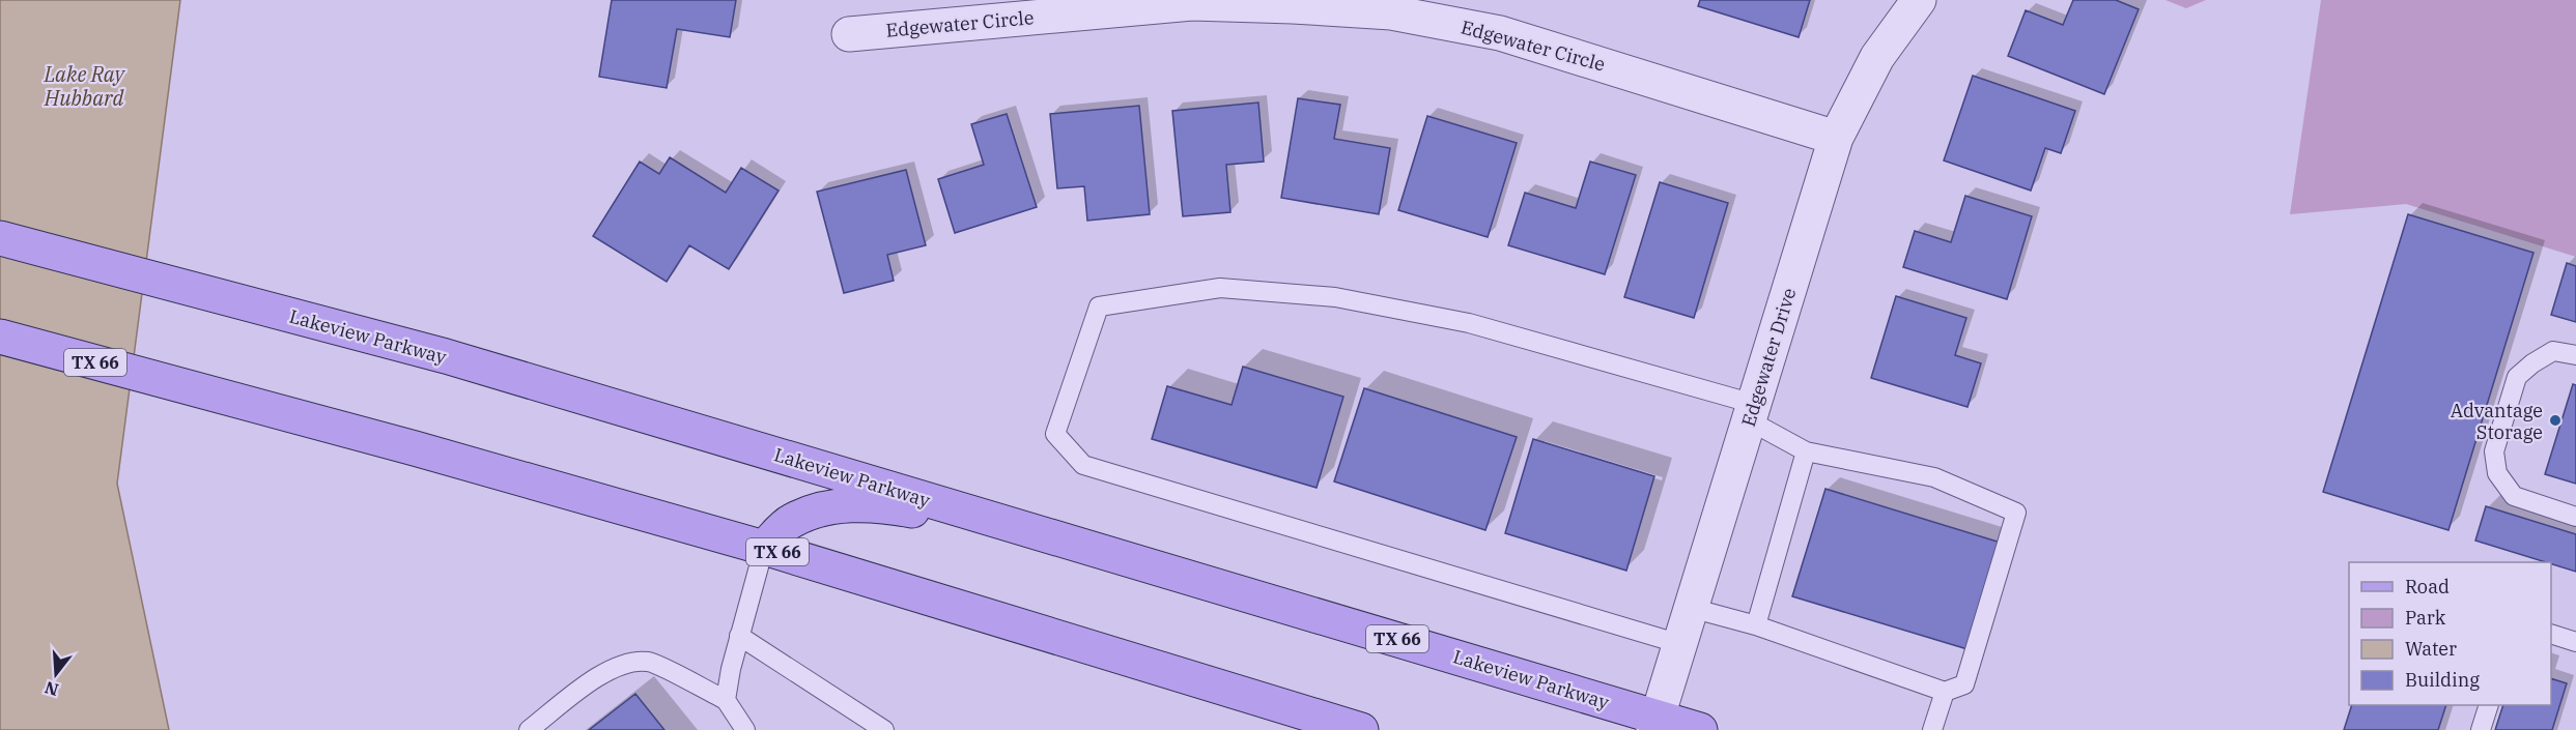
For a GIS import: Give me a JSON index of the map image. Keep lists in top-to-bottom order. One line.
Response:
{"streets":{"main road":["Lakeview Parkway","TX 66"],"street":["Edgewater Circle","Edgewater Drive"]},"crossings":[["Edgewater Circle","Edgewater Drive"],["Lakeview Parkway","Edgewater Drive"]],"water":["Lake Ray Hubbard"],"places":["Advantage Storage"],"legend":["Road","Park","Water","Building"],"north":"bottom"}
